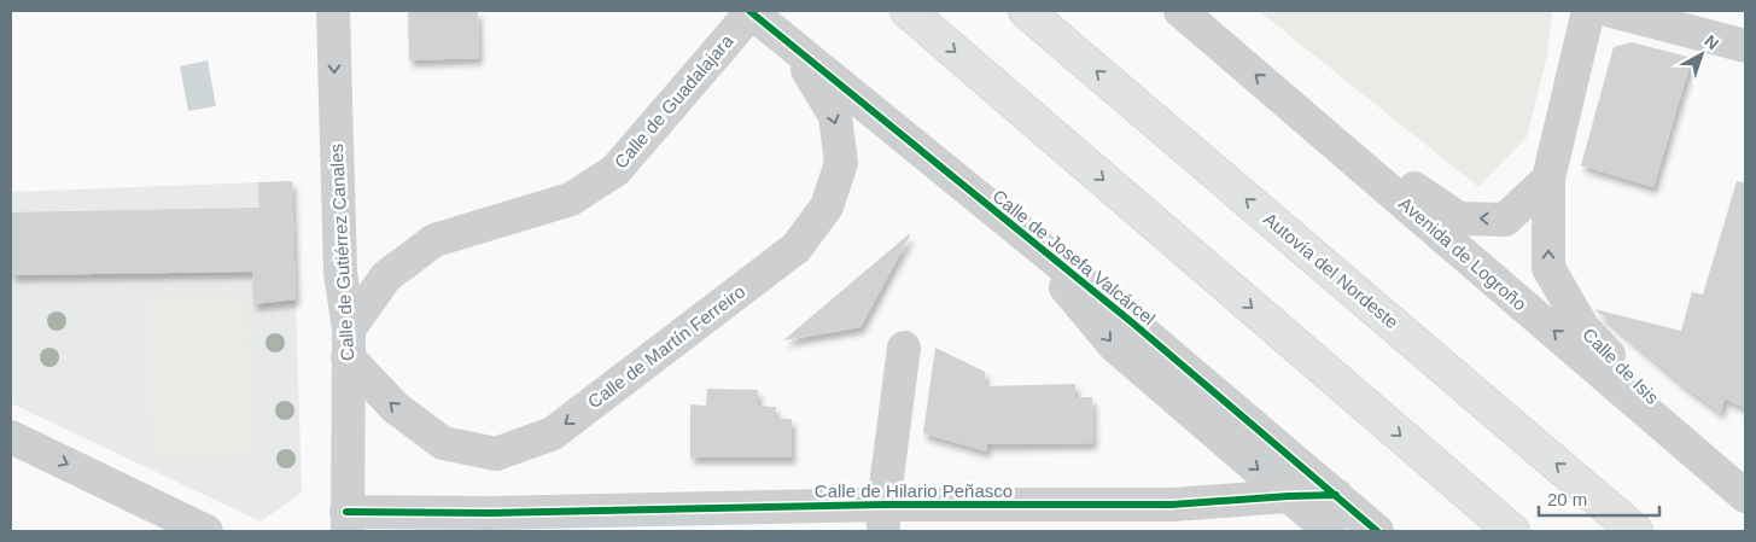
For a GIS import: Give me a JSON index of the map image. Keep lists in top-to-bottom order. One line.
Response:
{"streets":{"highway":["Autovía del Nordeste"],"street":["Calle de Guadalajara","Calle de Gutiérrez Canales","Avenida de Logroño","Calle de Josefa Valcárcel","Calle de Martín Ferreiro","Calle de Isis","Calle de Hilario Peñasco"]},"crossings":[["Calle de Guadalajara","Calle de Gutiérrez Canales"],["Calle de Guadalajara","Calle de Josefa Valcárcel"],["Calle de Guadalajara","Calle de Martín Ferreiro"],["Calle de Gutiérrez Canales","Calle de Martín Ferreiro"],["Calle de Gutiérrez Canales","Calle de Hilario Peñasco"],["Calle de Josefa Valcárcel","Calle de Martín Ferreiro"],["Calle de Josefa Valcárcel","Calle de Hilario Peñasco"]],"one_way":["Calle de Gutiérrez Canales","Avenida de Logroño","Calle de Isis"],"scale_bar":"20 m","north":"top right"}
